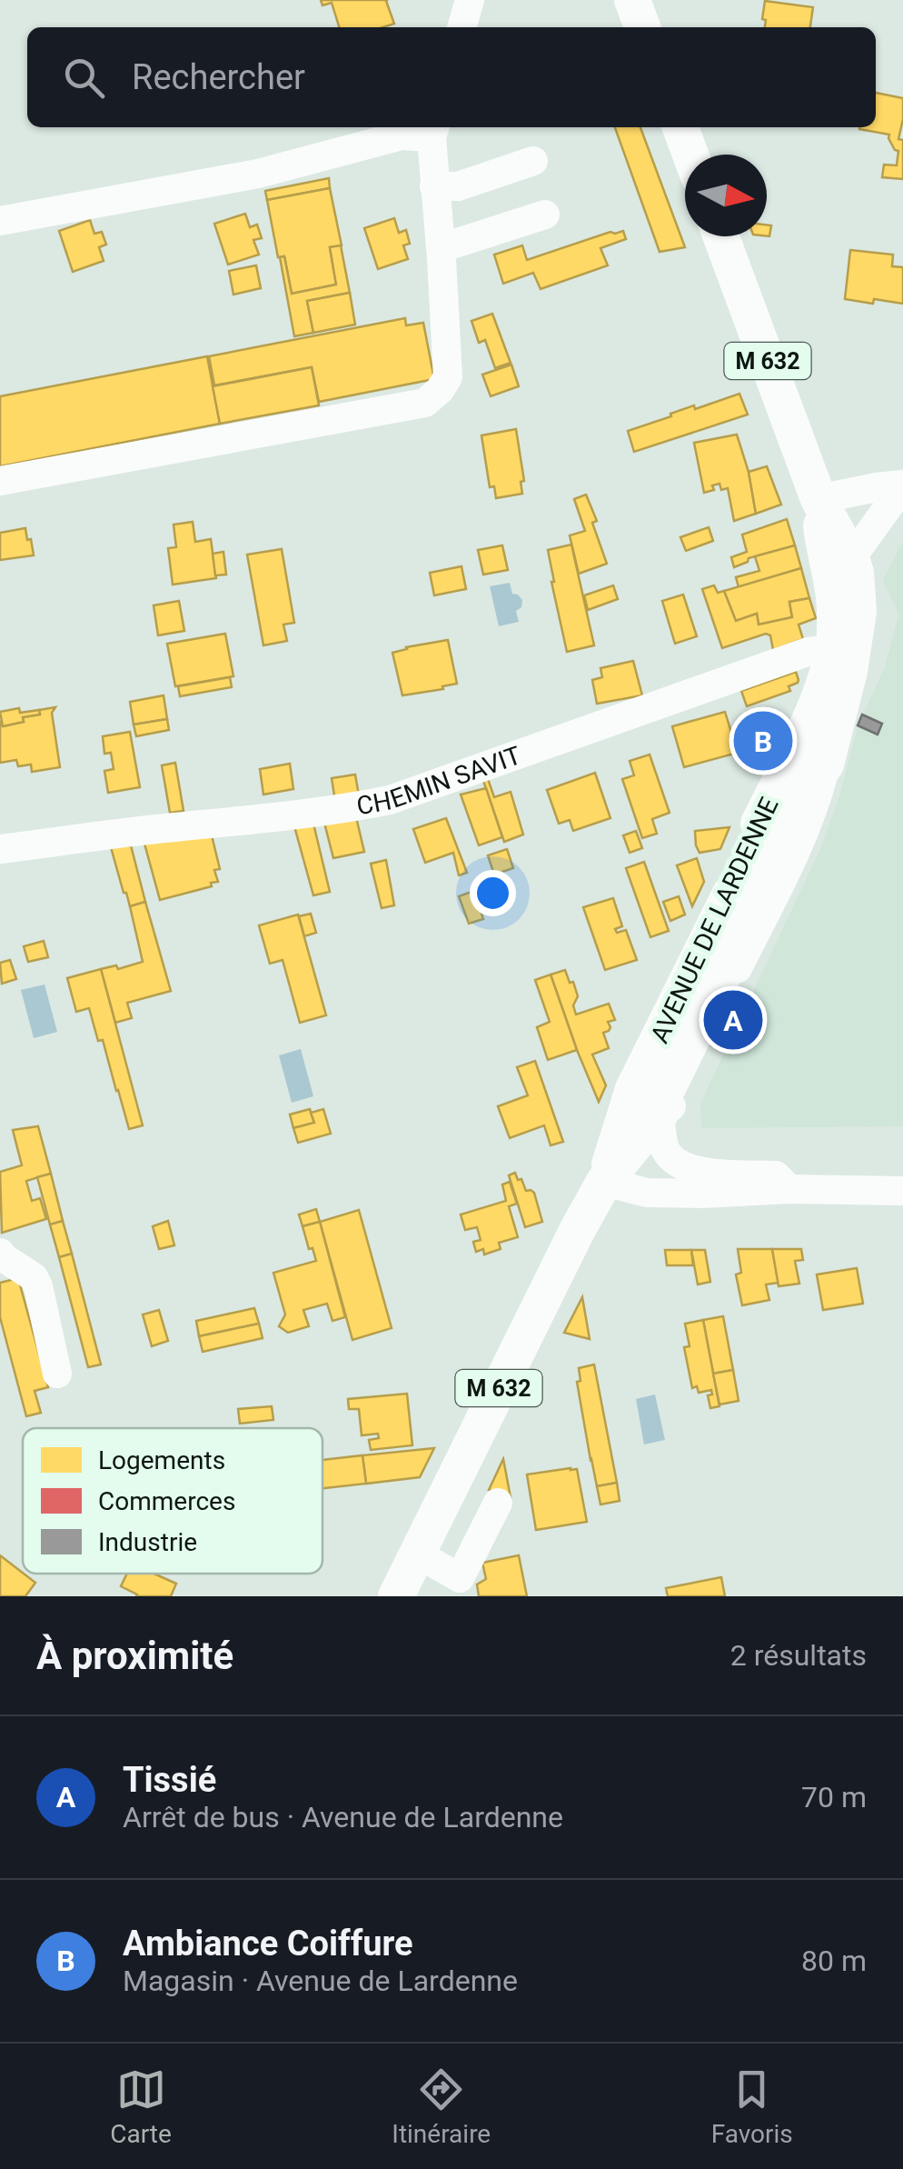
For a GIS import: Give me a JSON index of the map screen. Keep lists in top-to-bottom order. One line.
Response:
{"streets":{"main road":["M 632","AVENUE DE LARDENNE"],"street":["CHEMIN SAVIT"]},"crossings":[["CHEMIN SAVIT","AVENUE DE LARDENNE"]],"legend":["Logements","Commerces","Industrie"],"north":"right","page":{"search":"Rechercher","pins":["B","A"],"heading":["À proximité","2 résultats"],"list":[{"mark":"A","name":"Tissié","note":"Arrêt de bus · Avenue de Lardenne","value":"70 m"},{"mark":"B","name":"Ambiance Coiffure","note":"Magasin · Avenue de Lardenne","value":"80 m"}],"nav":["Carte","Itinéraire","Favoris"]}}
